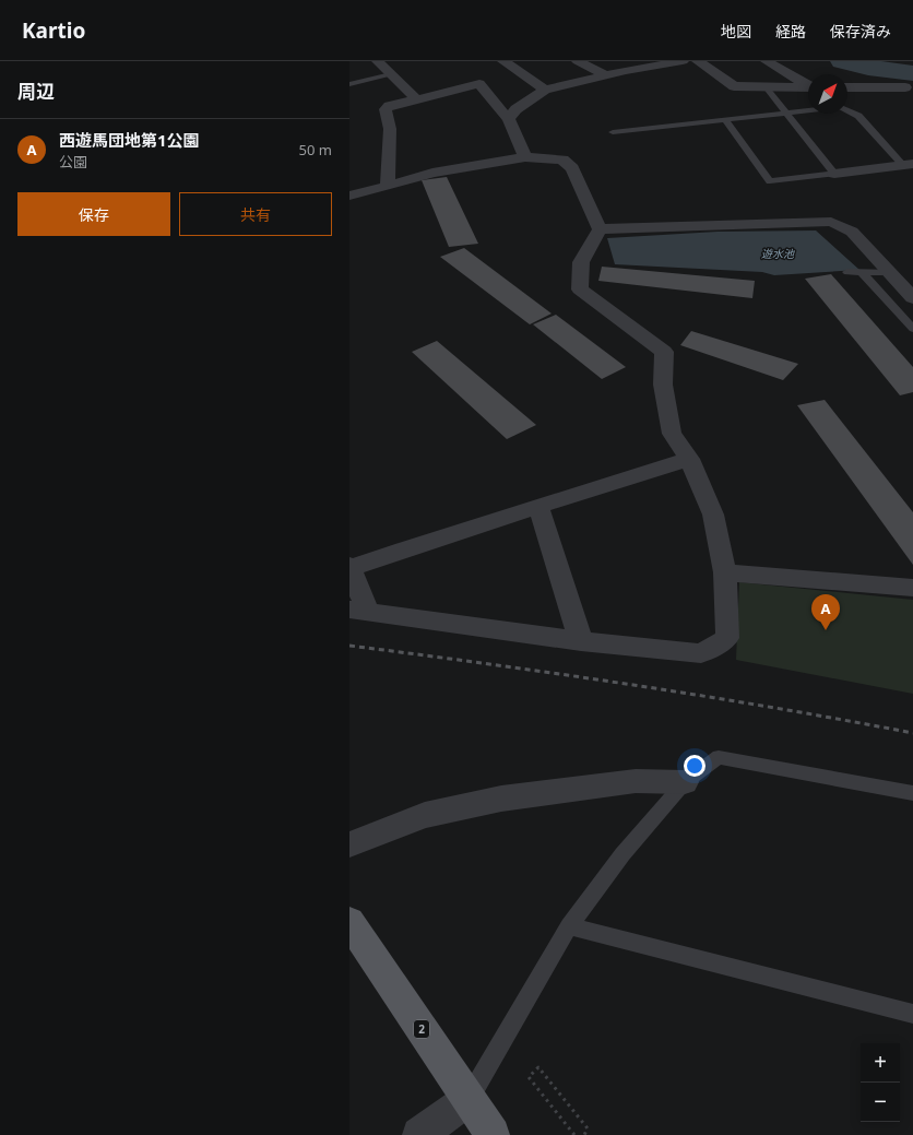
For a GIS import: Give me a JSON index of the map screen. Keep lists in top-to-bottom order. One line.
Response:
{"streets":{"main road":["2"]},"water":["遊水池"],"north":"top right","page":{"header":"Kartio","nav":["地図","経路","保存済み"],"heading":"周辺","list":[{"mark":"A","name":"西遊馬団地第1公園","note":"公園","value":"50 m"}],"buttons":["保存","共有"],"pins":"A","map_buttons":["+","−"]}}
